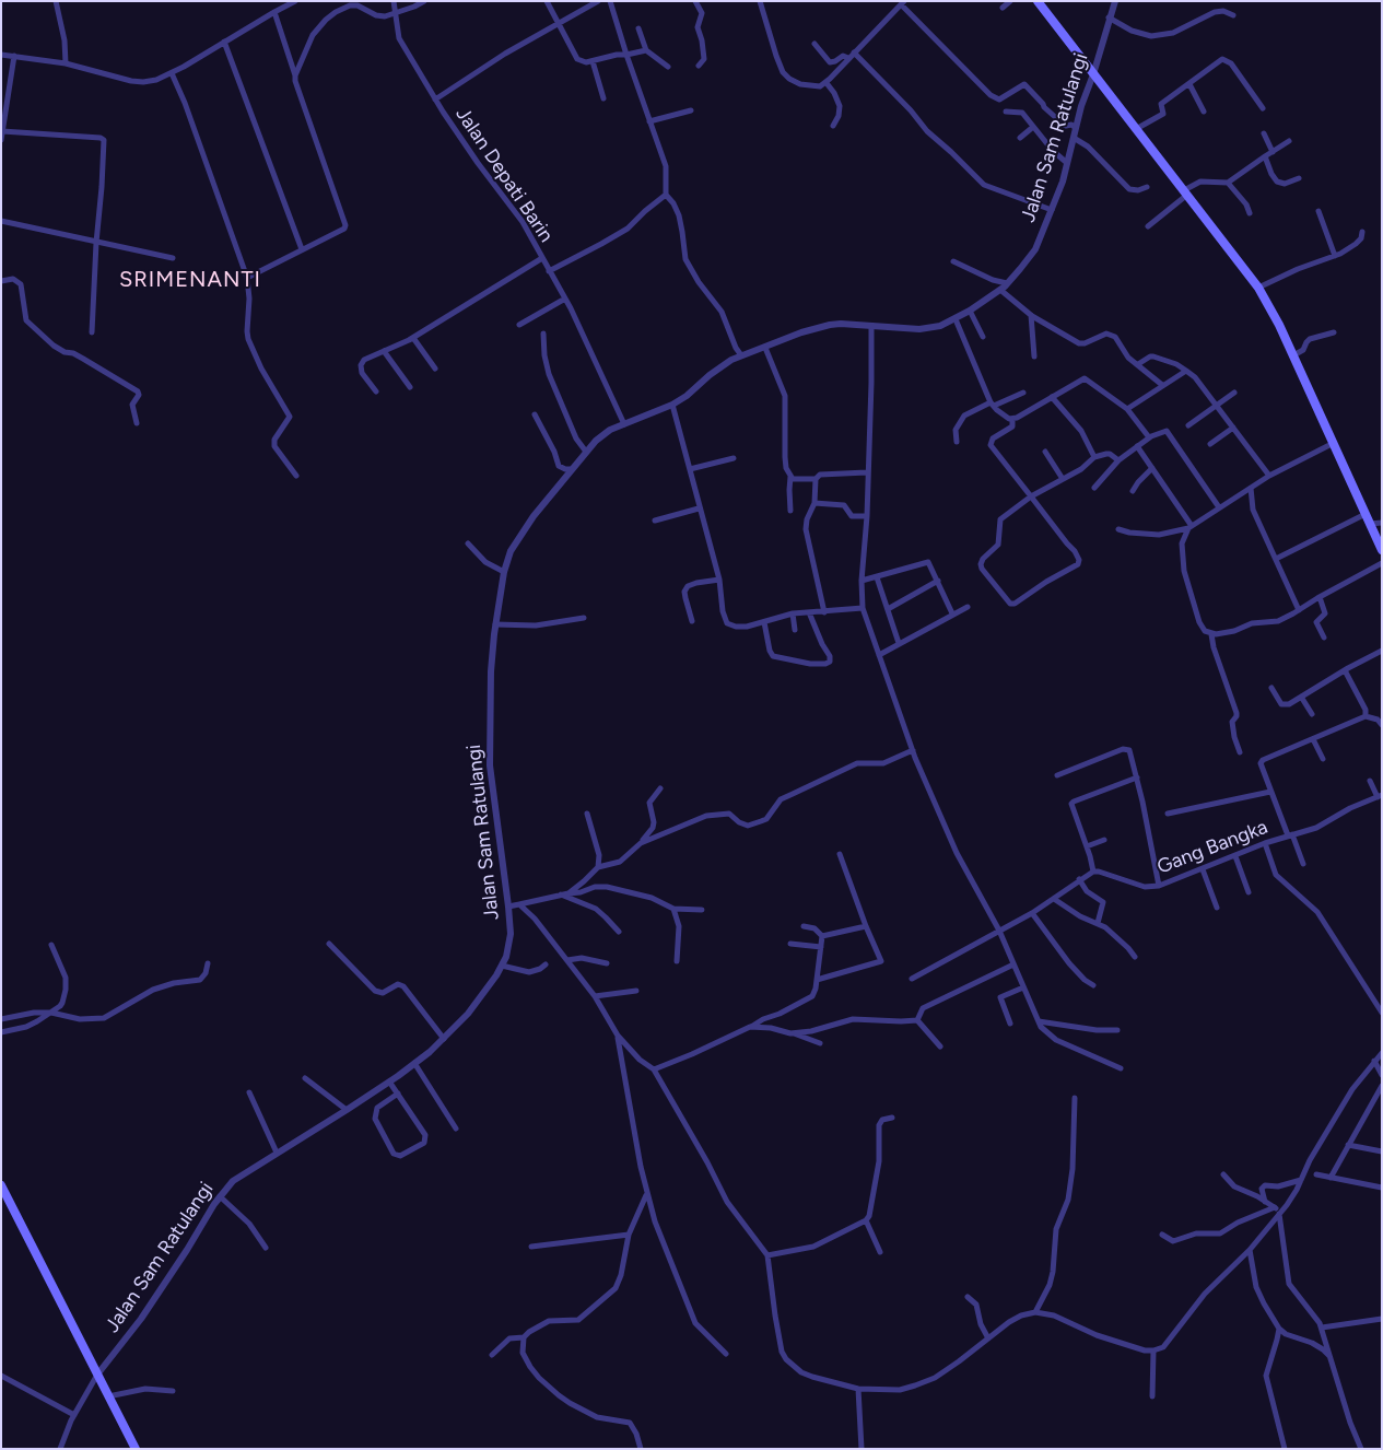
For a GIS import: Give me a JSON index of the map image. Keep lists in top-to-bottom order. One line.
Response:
{"streets":{"street":["Jalan Sam Ratulangi","Jalan Depati Barin","Gang Bangka"]},"crossings":[["Jalan Sam Ratulangi","Jalan Depati Barin"]],"districts":["SRIMENANTI"]}
